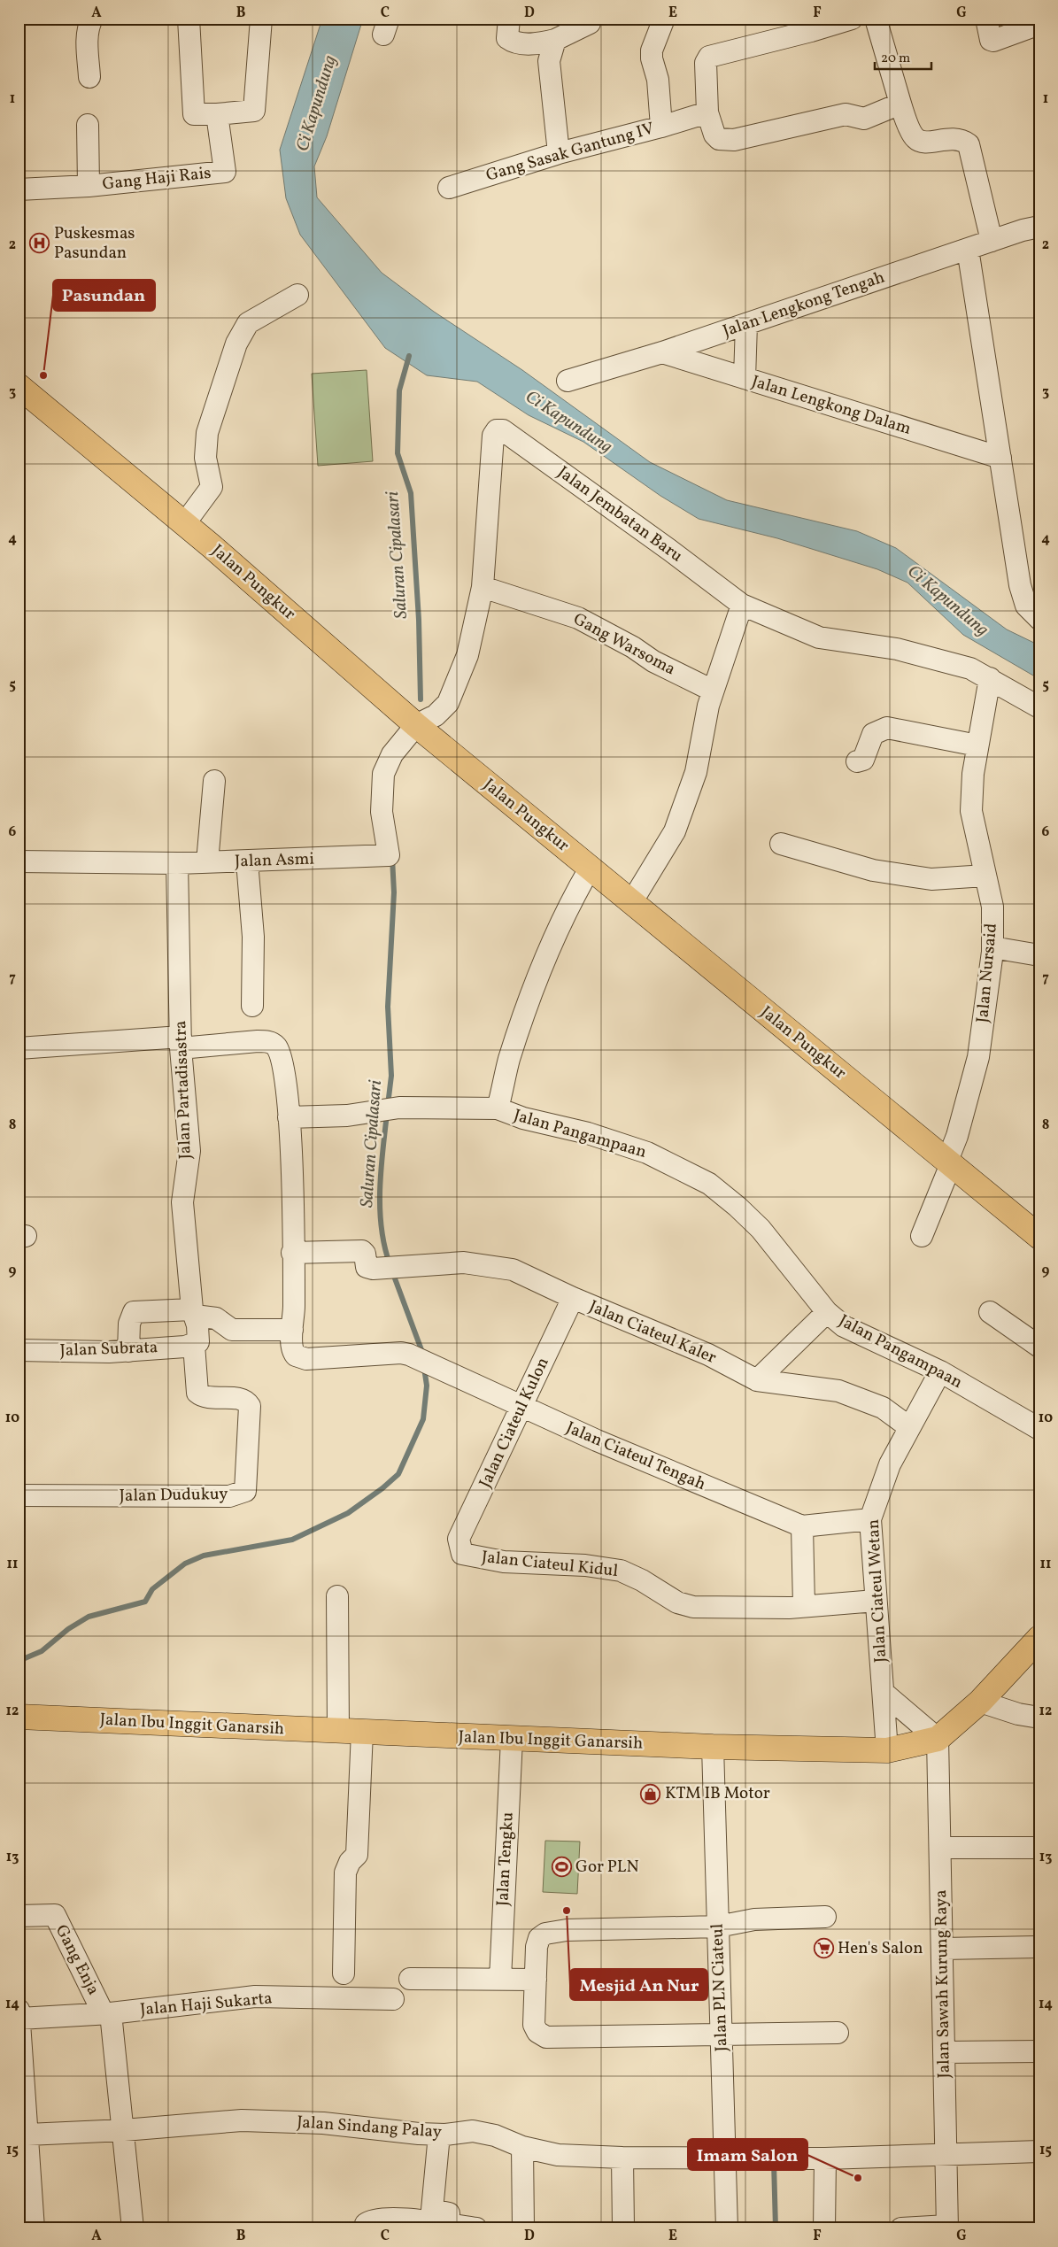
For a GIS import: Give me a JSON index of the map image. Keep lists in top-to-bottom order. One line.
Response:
{"streets":{"main road":["Jalan Pungkur","Jalan Ibu Inggit Ganarsih"],"street":["Gang Sasak Gantung IV","Gang Haji Rais","Jalan Lengkong Tengah","Jalan Lengkong Dalam","Jalan Jembatan Baru","Gang Warsoma","Jalan Asmi","Jalan Nursaid","Jalan Partadisastra","Jalan Pangampaan","Jalan Ciateul Kaler","Jalan Subrata","Jalan Ciateul Kulon","Jalan Ciateul Tengah","Jalan Dudukuy","Jalan Ciateul Kidul","Jalan Ciateul Wetan","Jalan Tengku","Gang Enja","Jalan Sawah Kurung Raya","Jalan PLN Ciateul","Jalan Haji Sukarta","Jalan Sindang Palay"]},"crossings":[["Jalan Lengkong Tengah","Jalan Lengkong Dalam"],["Jalan Jembatan Baru","Jalan Pungkur"],["Jalan Jembatan Baru","Gang Warsoma"],["Jalan Jembatan Baru","Jalan Asmi"],["Jalan Jembatan Baru","Jalan Nursaid"],["Jalan Pungkur","Jalan Asmi"],["Jalan Pungkur","Jalan Nursaid"],["Jalan Pungkur","Jalan Pangampaan"],["Jalan Asmi","Jalan Partadisastra"],["Jalan Partadisastra","Jalan Subrata"],["Jalan Partadisastra","Jalan Dudukuy"],["Jalan Pangampaan","Jalan Ciateul Wetan"],["Jalan Ciateul Kaler","Jalan Ciateul Kulon"],["Jalan Ciateul Kaler","Jalan Ciateul Wetan"],["Jalan Subrata","Jalan Dudukuy"],["Jalan Ciateul Kulon","Jalan Ciateul Tengah"],["Jalan Ciateul Kulon","Jalan Ciateul Kidul"],["Jalan Ciateul Tengah","Jalan Ciateul Wetan"],["Jalan Ciateul Kidul","Jalan Ciateul Wetan"],["Jalan Ciateul Wetan","Jalan Ibu Inggit Ganarsih"],["Jalan Ibu Inggit Ganarsih","Jalan Tengku"],["Jalan Ibu Inggit Ganarsih","Jalan Sawah Kurung Raya"],["Jalan Ibu Inggit Ganarsih","Jalan PLN Ciateul"],["Gang Enja","Jalan Haji Sukarta"],["Jalan Sawah Kurung Raya","Jalan Sindang Palay"],["Jalan PLN Ciateul","Jalan Sindang Palay"]],"water":["Ci Kapundung","Saluran Cipalasari"],"places":{"hospital":["Puskesmas Pasundan"],"other":["Pasundan","Mesjid An Nur","Imam Salon"],"shop":["KTM IB Motor"],"sports":["Gor PLN"],"supermarket":["Hen's Salon"]},"scale_bar":"20 m","grid":{"columns":["A","B","C","D","E","F","G"],"rows":["1","2","3","4","5","6","7","8","9","10","11","12","13","14","15"]}}
